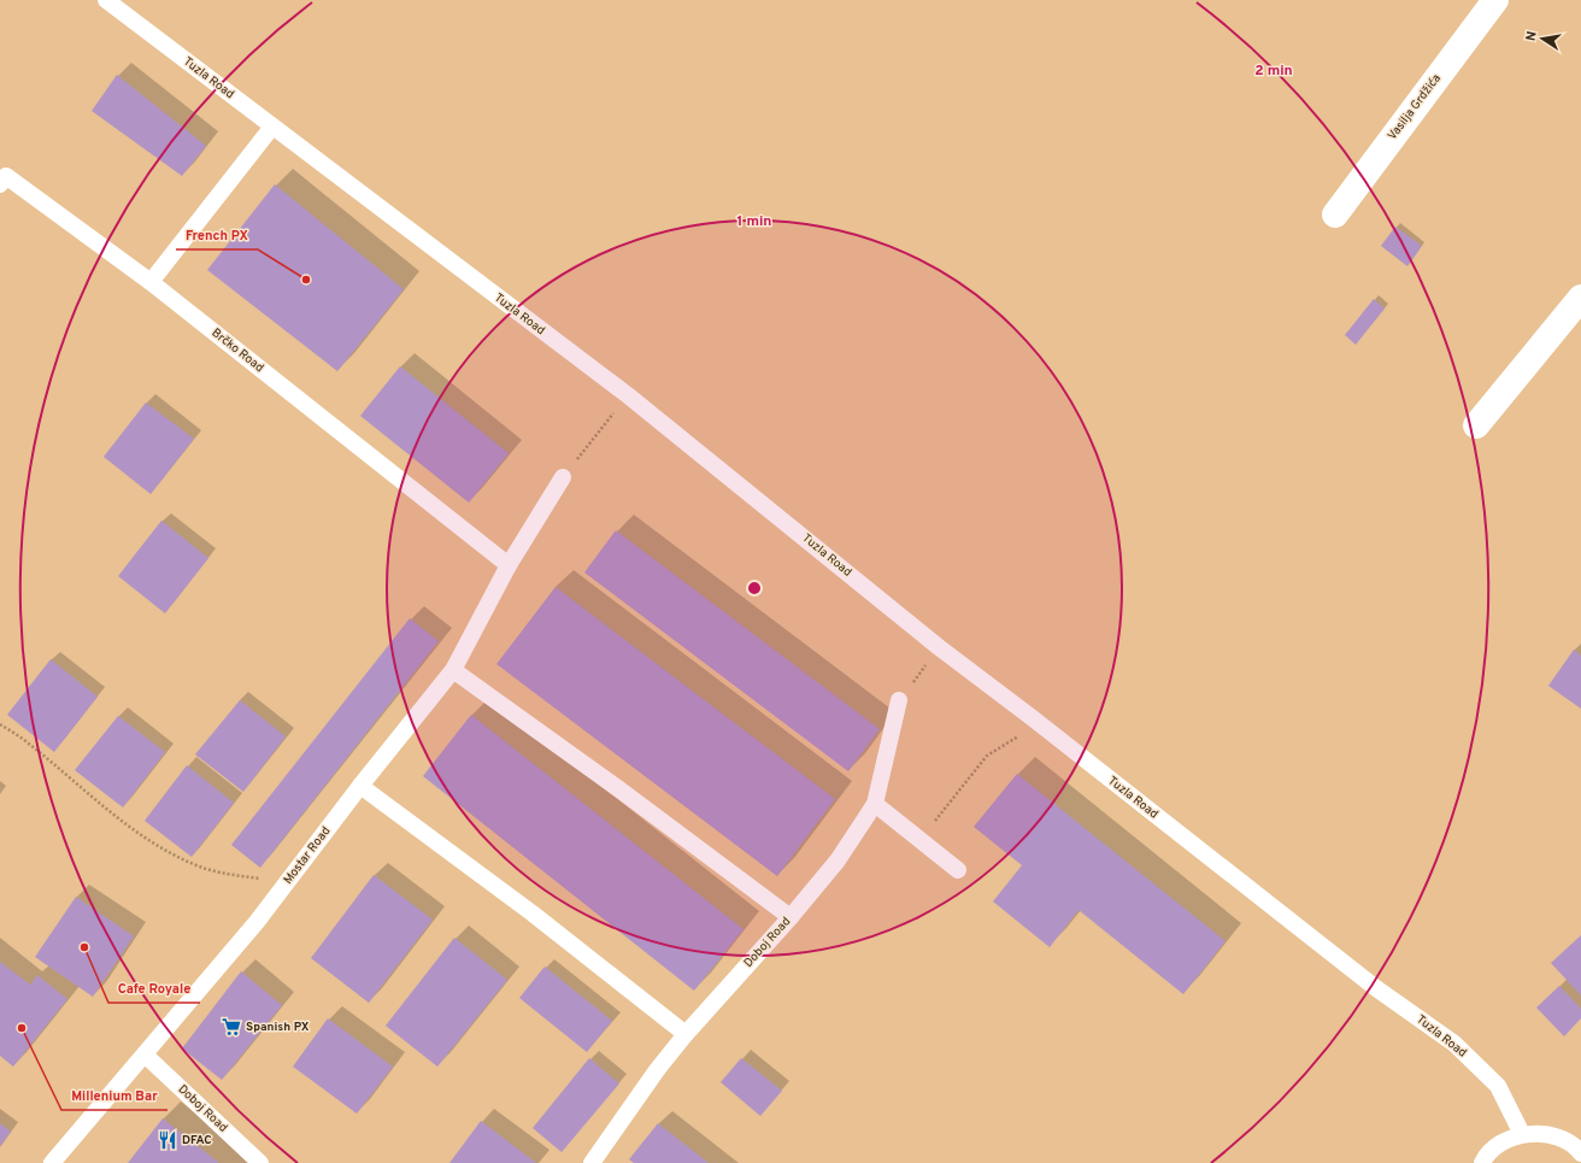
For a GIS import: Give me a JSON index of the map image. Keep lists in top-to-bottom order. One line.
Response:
{"streets":{"street":["Vasilja Grdžića"],"lane":["Tuzla Road","Brčko Road","Mostar Road","Doboj Road"]},"crossings":[["Brčko Road","Mostar Road"],["Mostar Road","Doboj Road"]],"places":{"other":["French PX","Cafe Royale","Millenium Bar"],"supermarket":["Spanish PX"],"restaurant":["DFAC"]},"north":"left","rings":["2 min","1 min"]}
